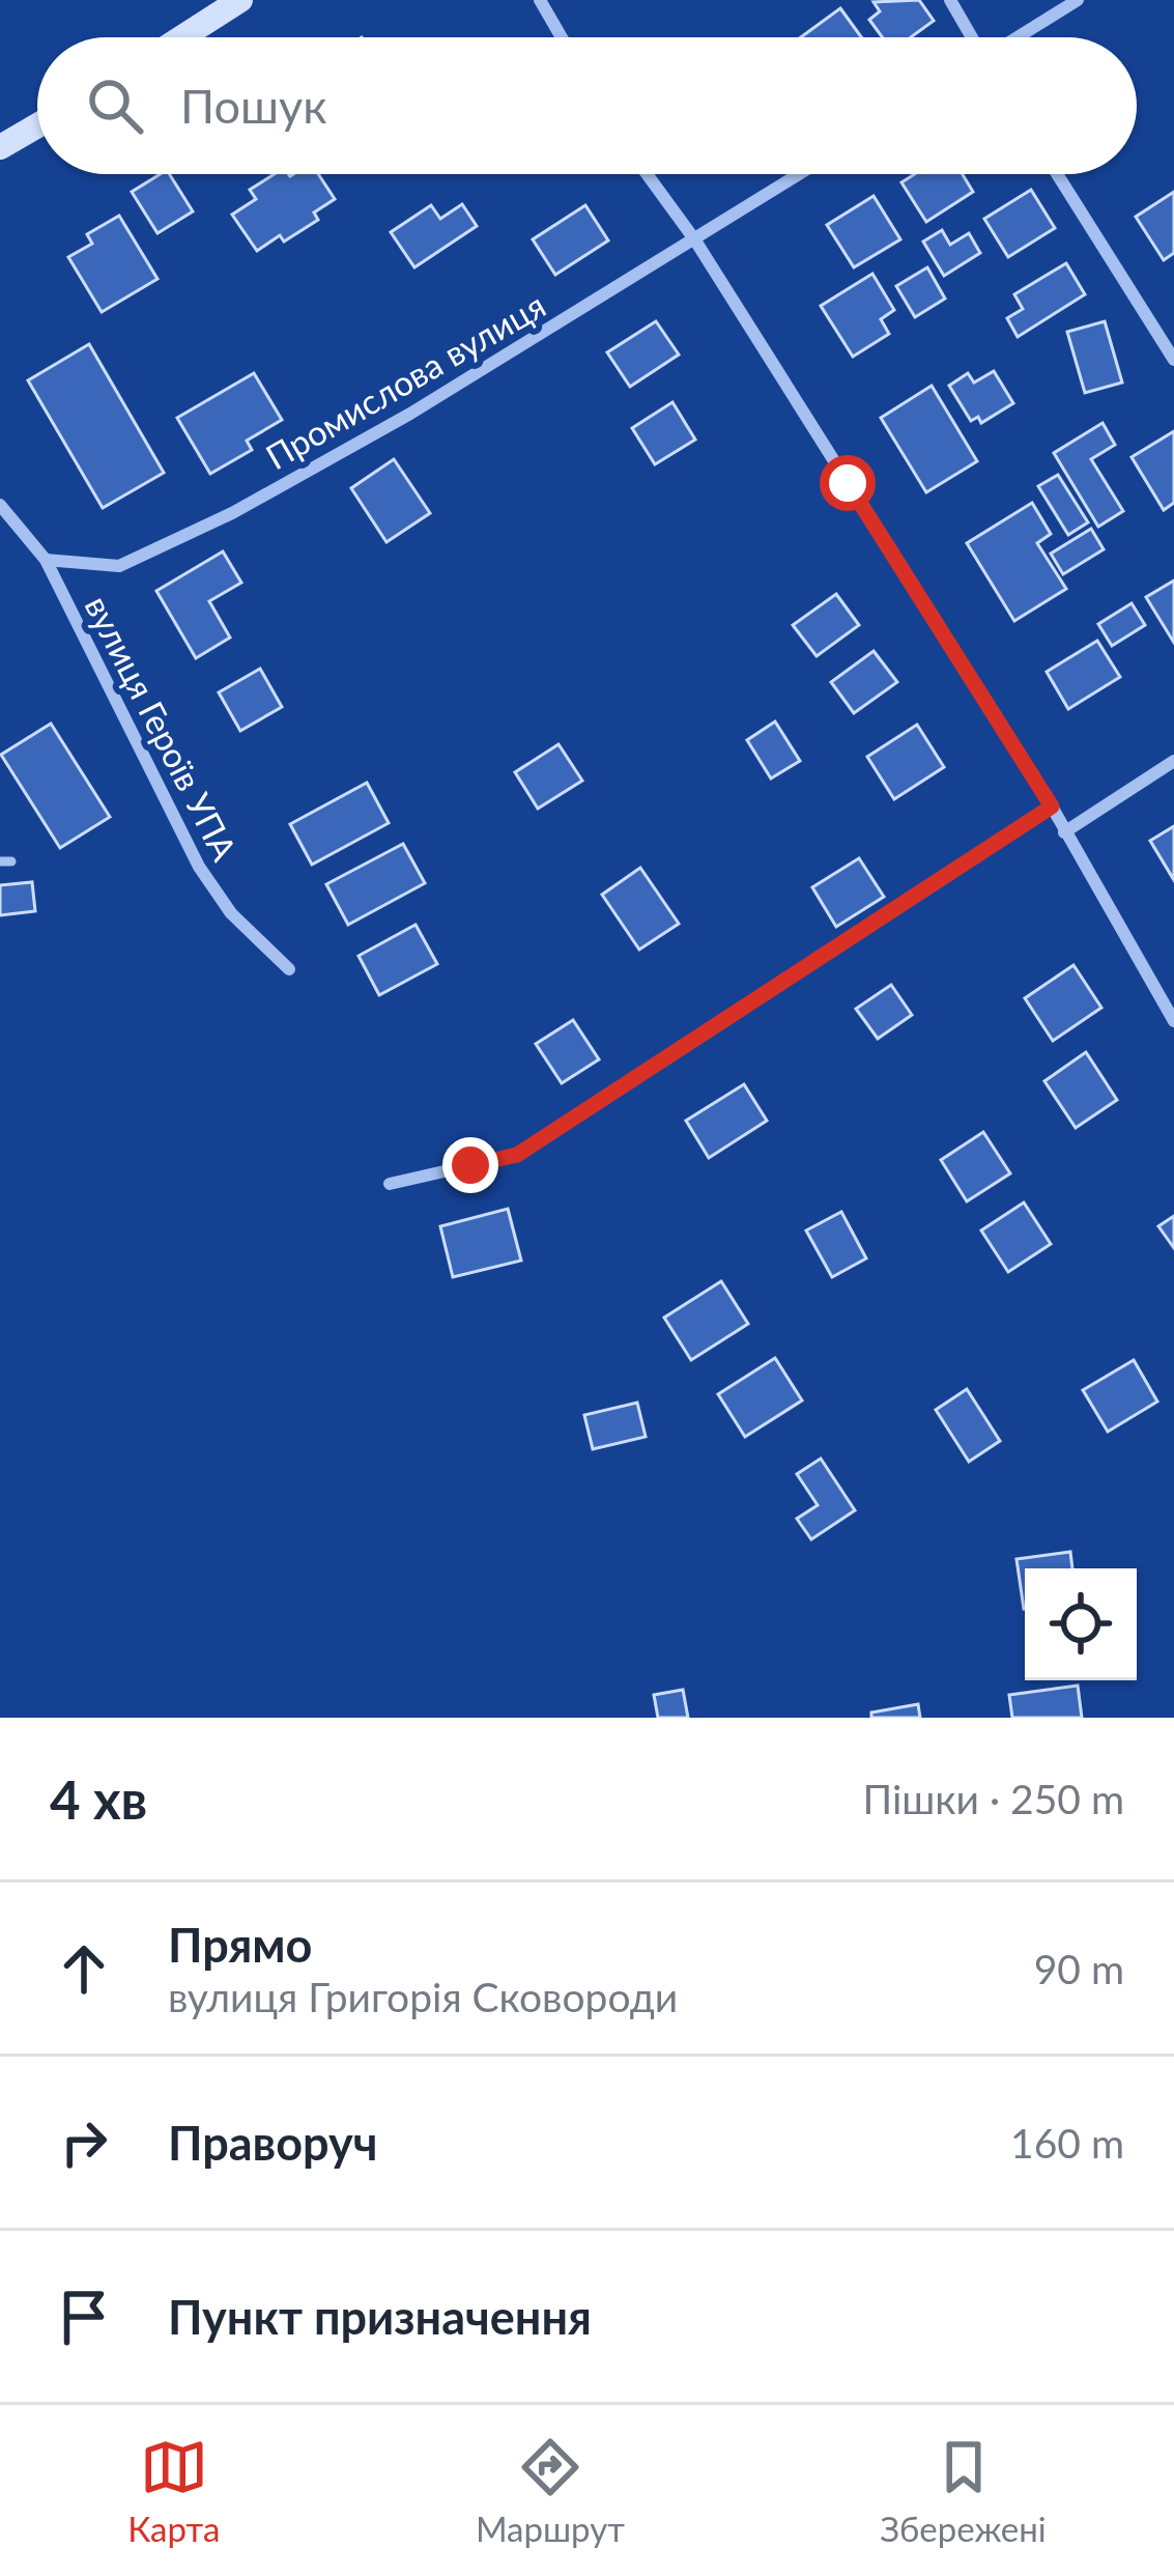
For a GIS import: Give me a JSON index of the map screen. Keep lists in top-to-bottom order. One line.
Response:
{"streets":{"street":["Промислова вулиця","вулиця Героїв УПА"]},"crossings":[["Промислова вулиця","вулиця Героїв УПА"]],"page":{"search":"Пошук","heading":["4 хв","Пішки · 250 m"],"list":[["Прямо","вулиця Григорія Сковороди","90 m"],["Праворуч","160 m"],"Пункт призначення"],"nav":["Карта","Маршрут","Збережені"]}}
